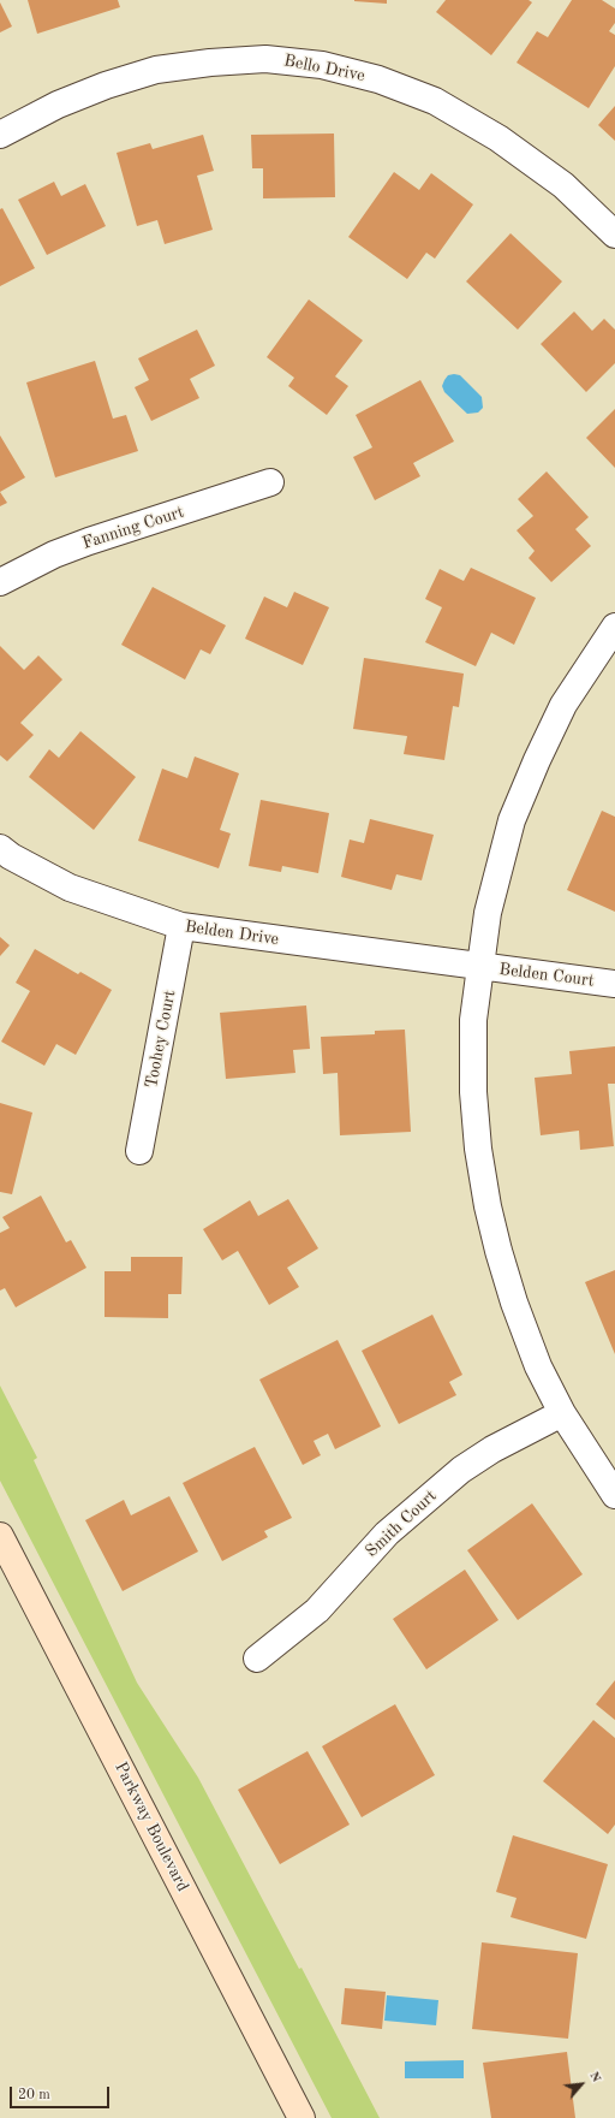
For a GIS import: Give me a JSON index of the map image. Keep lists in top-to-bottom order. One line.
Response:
{"streets":{"street":["Bello Drive","Fanning Court","Belden Drive","Belden Court","Toohey Court","Smith Court","Parkway Boulevard"]},"crossings":[["Belden Drive","Belden Court"],["Belden Drive","Toohey Court"]],"scale_bar":"20 m","north":"top right"}
